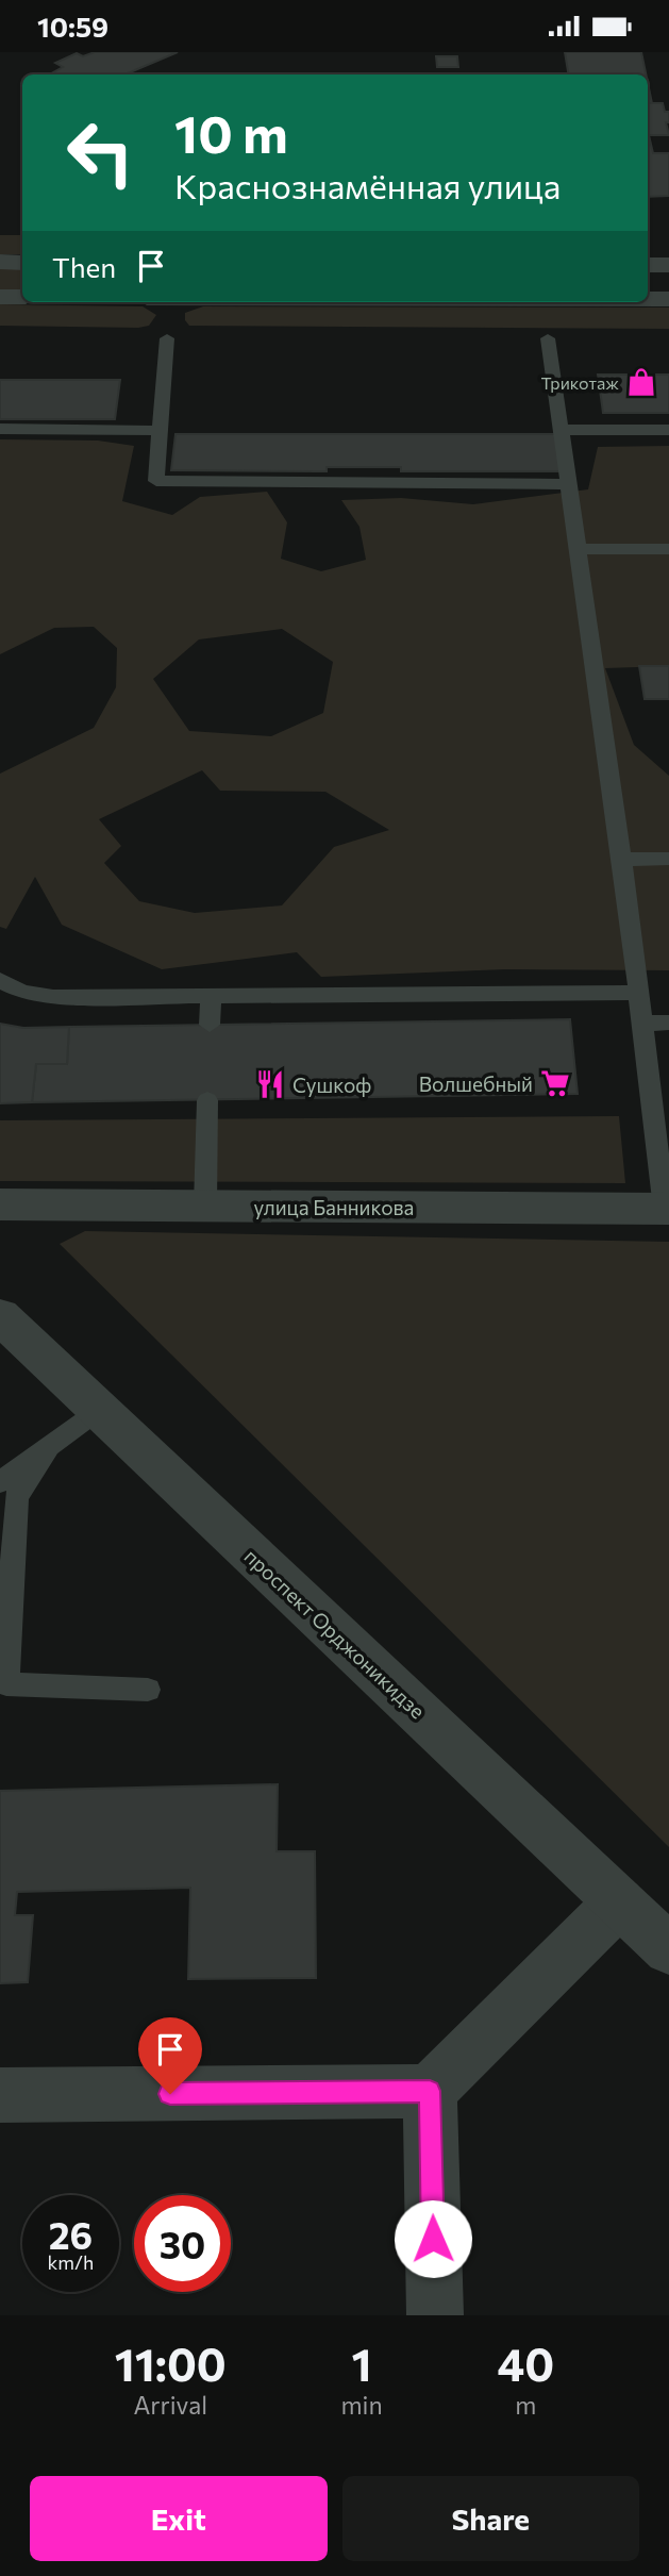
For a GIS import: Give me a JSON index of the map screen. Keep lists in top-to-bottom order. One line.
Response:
{"streets":{"street":["улица Банникова","проспект Орджоникидзе"]},"places":{"shop":["Трикотаж"],"supermarket":["Волшебный"],"restaurant":["Сушкоф"]},"page":{"status":"10:59","turn":["10 m","Краснознамённая улица"],"then":"Then","speed":"26 km/h","limit":"30","eta":["11:00","Arrival","1","min","40","m"],"buttons":["Exit","Share"]}}
